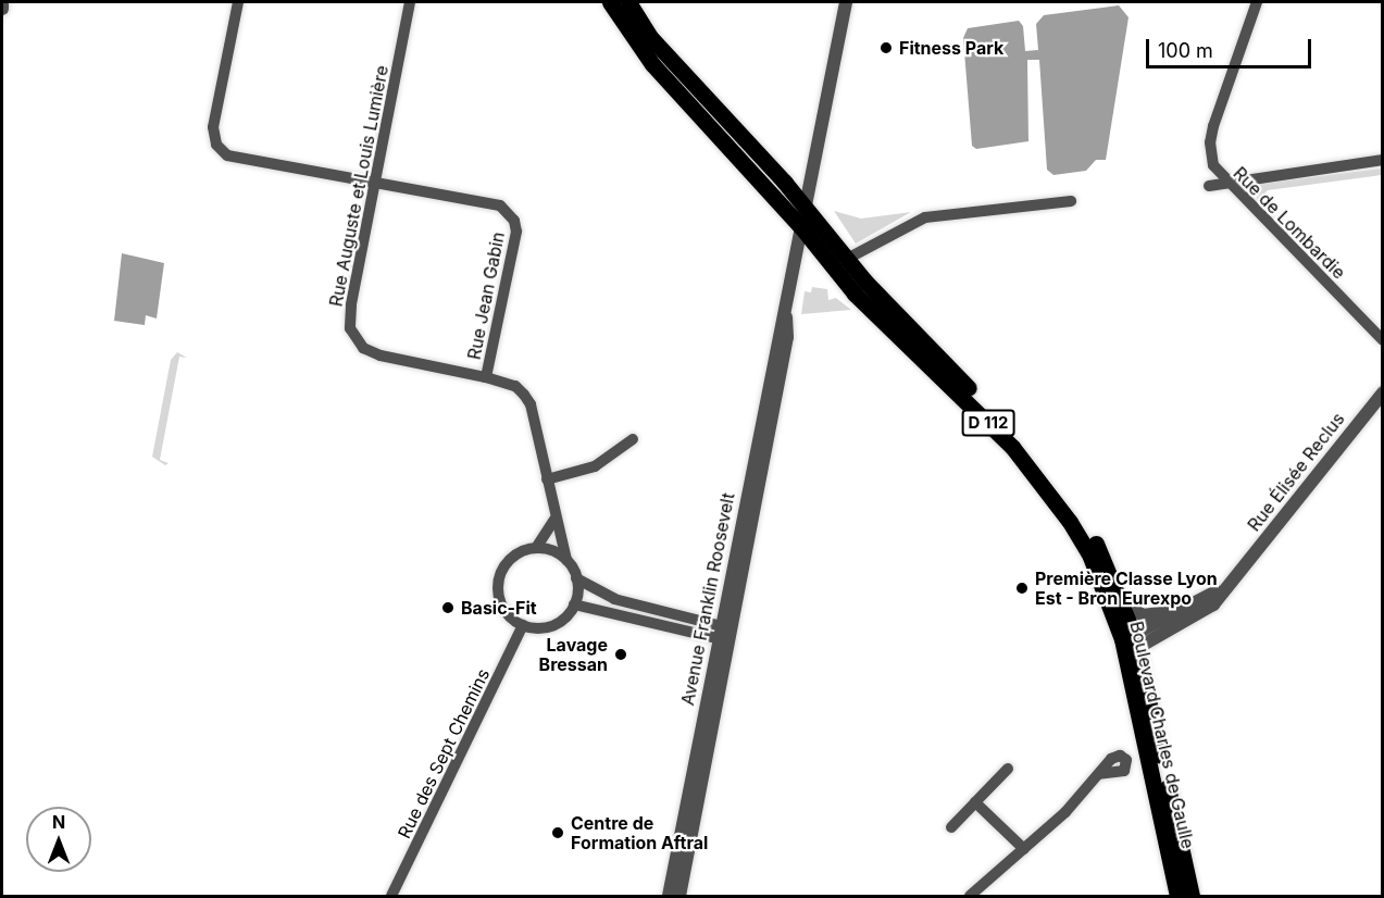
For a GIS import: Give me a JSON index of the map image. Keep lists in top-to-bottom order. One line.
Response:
{"streets":{"main road":["D 112","Boulevard Charles de Gaulle"],"street":["Rue Auguste et Louis Lumière","Rue de Lombardie","Rue Jean Gabin","Rue Élisée Reclus","Avenue Franklin Roosevelt","Rue des Sept Chemins"]},"crossings":[["Rue Auguste et Louis Lumière","Rue Jean Gabin"],["Rue Auguste et Louis Lumière","Rue des Sept Chemins"],["D 112","Rue Élisée Reclus"],["D 112","Boulevard Charles de Gaulle"],["Rue Élisée Reclus","Boulevard Charles de Gaulle"],["Avenue Franklin Roosevelt","Boulevard Charles de Gaulle"]],"places":["Fitness Park","Première Classe Lyon Est - Bron Eurexpo","Basic-Fit","Lavage Bressan","Centre de Formation Aftral"],"scale_bar":"100 m","north":"top"}
